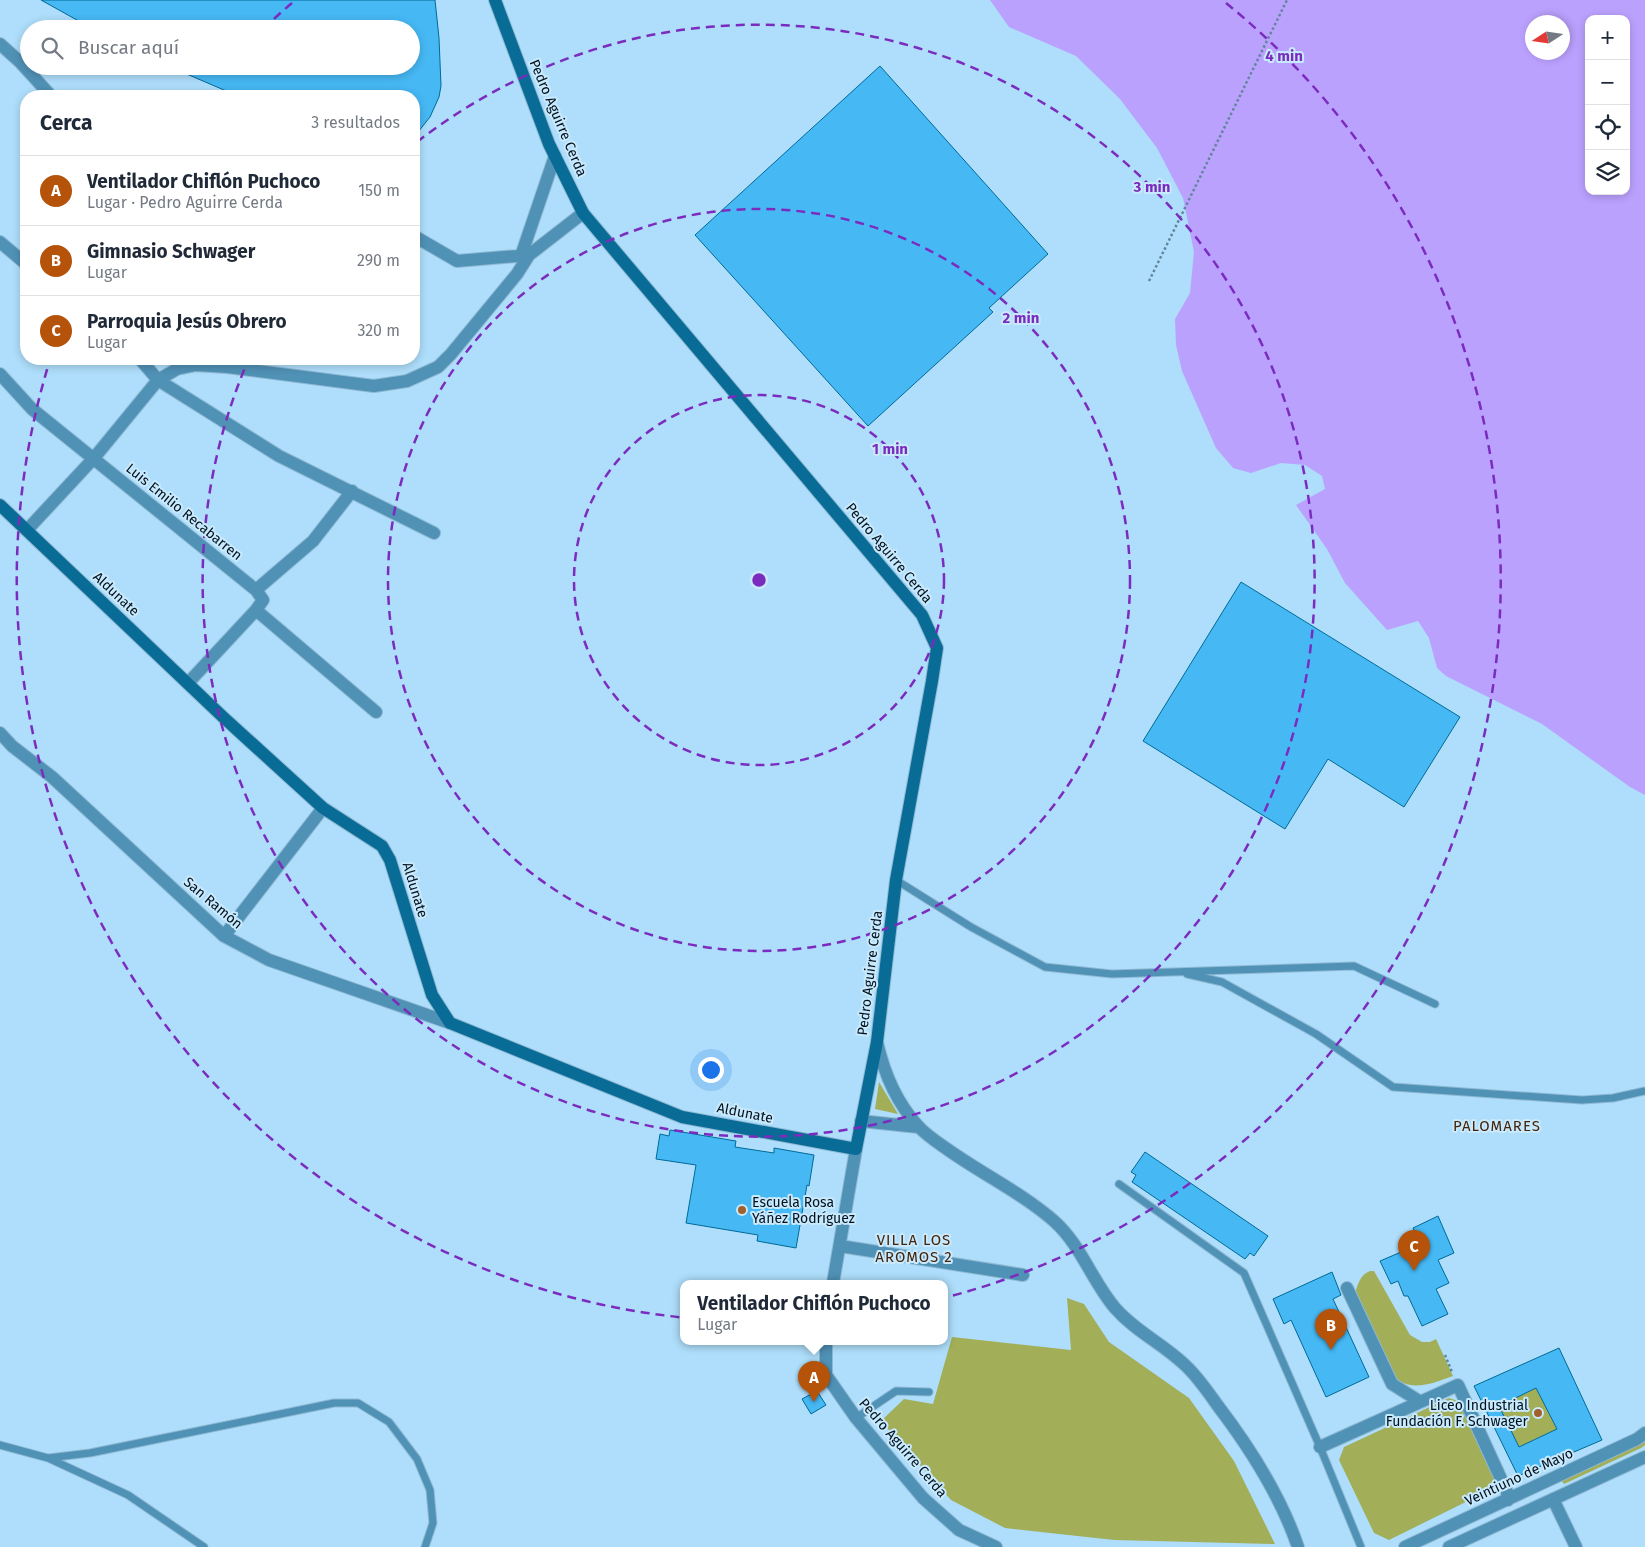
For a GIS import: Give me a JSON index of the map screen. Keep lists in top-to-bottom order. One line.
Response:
{"streets":{"street":["Pedro Aguirre Cerda","Luis Emilio Recabarren","Aldunate","San Ramón","Veintiuno de Mayo"]},"crossings":[["Pedro Aguirre Cerda","Aldunate"],["Aldunate","San Ramón"]],"districts":["PALOMARES","VILLA LOS AROMOS 2"],"places":["Escuela Rosa Yáñez Rodríguez","Liceo Industrial Fundación F. Schwager"],"north":"left","page":{"map_buttons":["+","−"],"search":"Buscar aquí","heading":["Cerca","3 resultados"],"list":[{"mark":"A","name":"Ventilador Chiflón Puchoco","note":"Lugar · Pedro Aguirre Cerda","value":"150 m"},{"mark":"B","name":"Gimnasio Schwager","note":"Lugar","value":"290 m"},{"mark":"C","name":"Parroquia Jesús Obrero","note":"Lugar","value":"320 m"}],"pins":["C","B","A"],"popup":["Ventilador Chiflón Puchoco","Lugar"]},"rings":["4 min","3 min","2 min","1 min"]}
